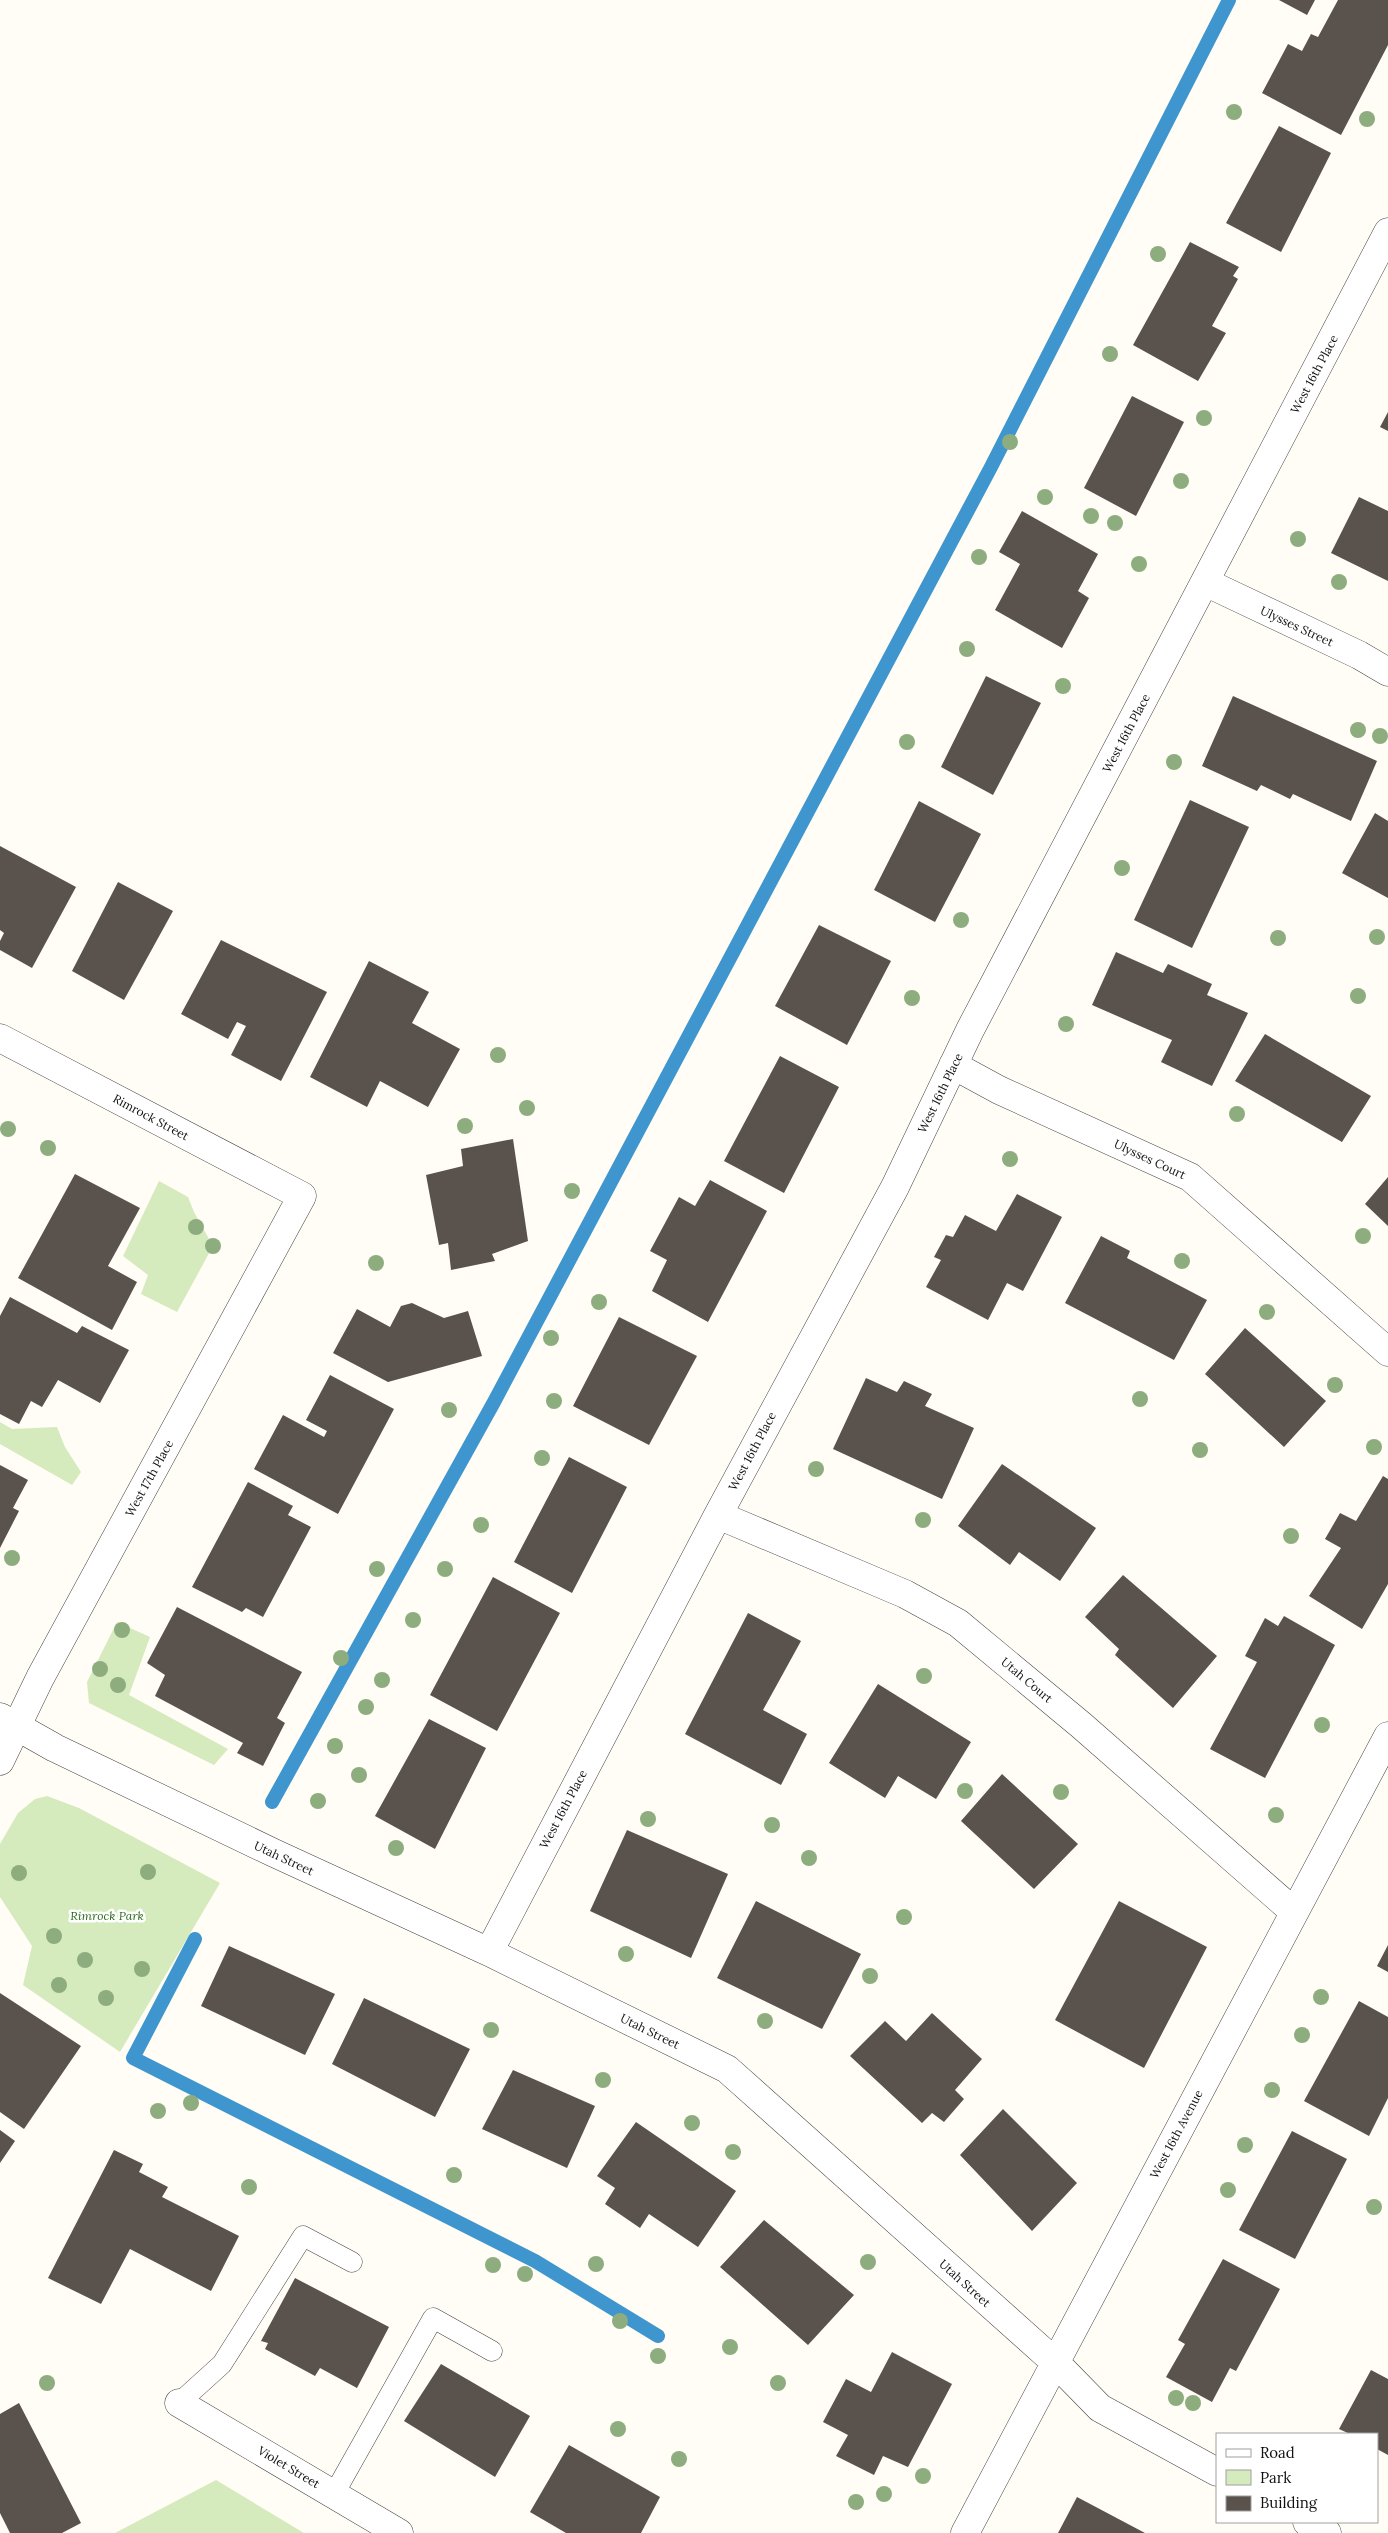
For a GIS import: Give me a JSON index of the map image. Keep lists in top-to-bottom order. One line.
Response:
{"streets":{"street":["West 16th Place","Ulysses Street","Rimrock Street","Ulysses Court","West 17th Place","Utah Court","Utah Street","West 16th Avenue","Violet Street"]},"crossings":[["West 16th Place","Ulysses Street"],["West 16th Place","Ulysses Court"],["West 16th Place","Utah Court"],["West 16th Place","Utah Street"],["Rimrock Street","West 17th Place"],["West 17th Place","Utah Street"],["Utah Court","West 16th Avenue"],["Utah Street","West 16th Avenue"]],"parks":["Rimrock Park"],"legend":["Road","Park","Building"]}
